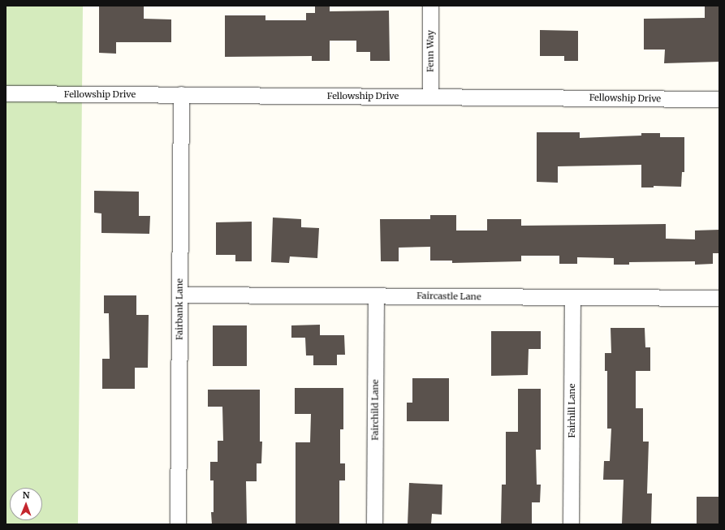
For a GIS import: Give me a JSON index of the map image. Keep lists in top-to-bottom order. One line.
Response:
{"streets":{"street":["Fenn Way","Fellowship Drive","Faircastle Lane","Fairbank Lane","Fairchild Lane","Fairhill Lane"]},"crossings":[["Fenn Way","Fellowship Drive"],["Fellowship Drive","Fairbank Lane"],["Faircastle Lane","Fairbank Lane"],["Faircastle Lane","Fairchild Lane"],["Faircastle Lane","Fairhill Lane"]],"north":"top"}
